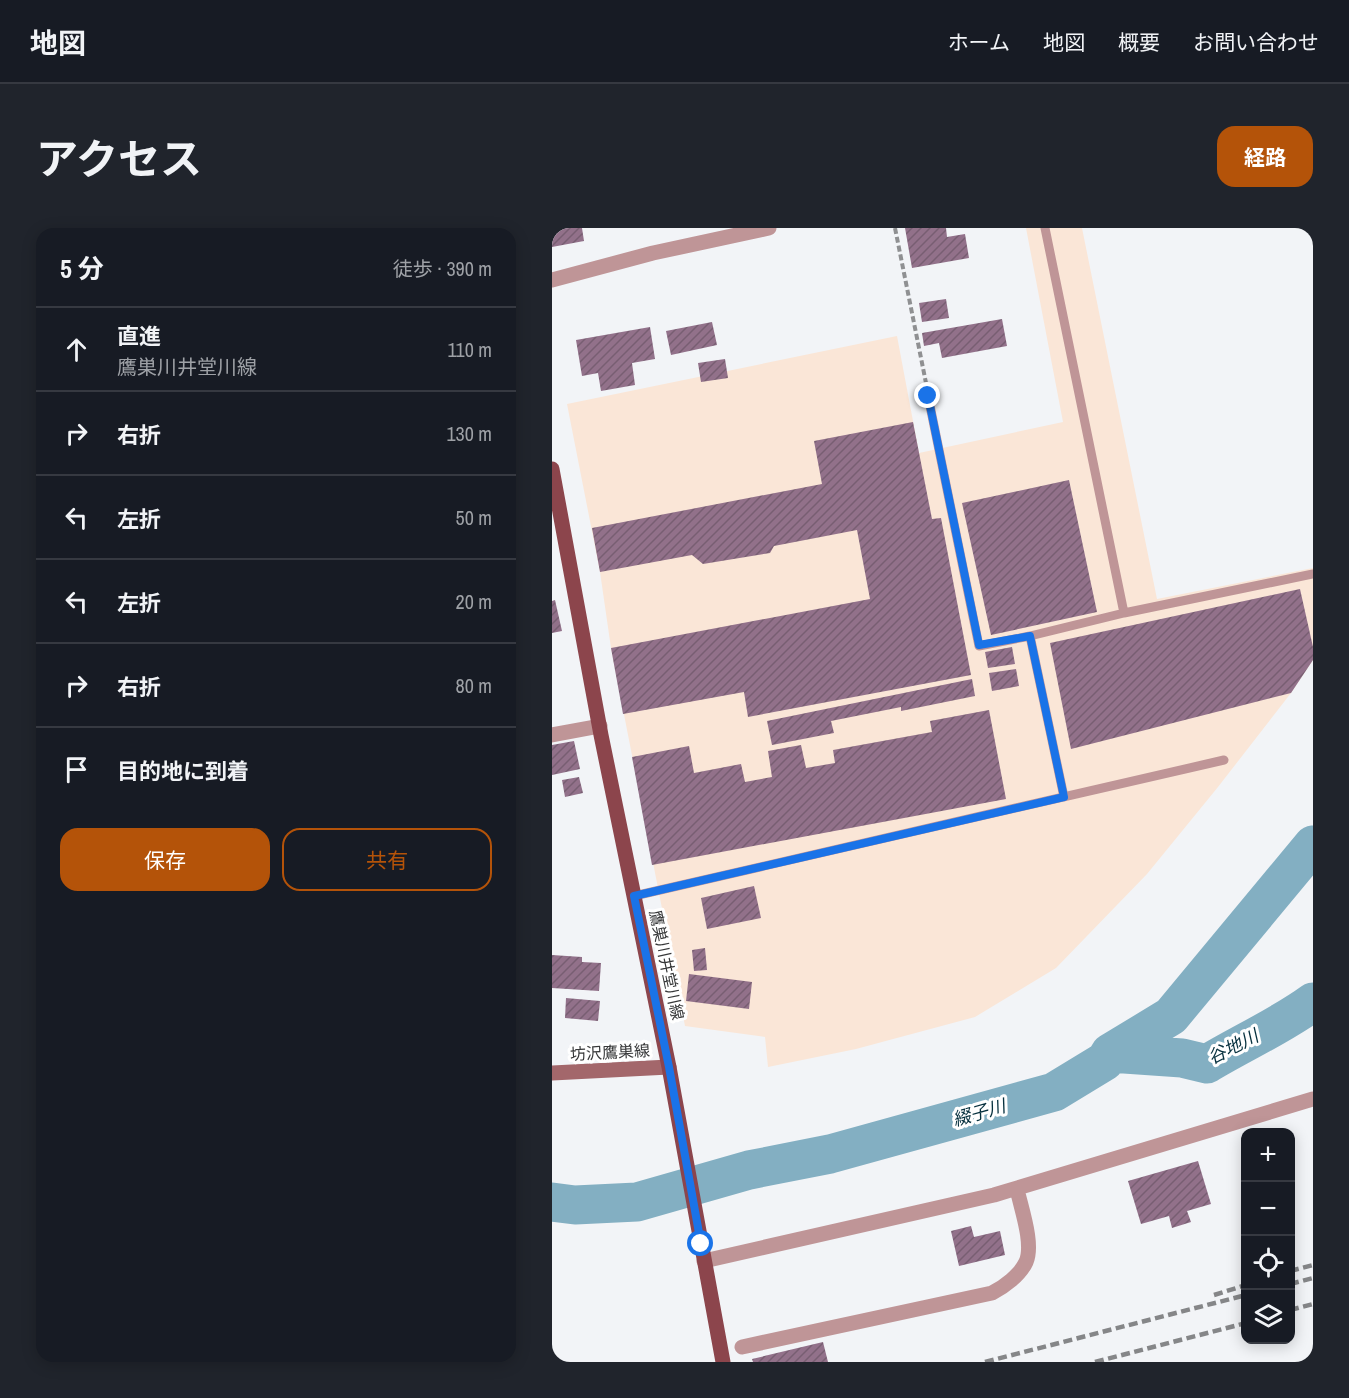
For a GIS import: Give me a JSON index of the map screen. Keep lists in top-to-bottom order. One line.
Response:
{"streets":{"main road":["鷹巣川井堂川線","坊沢鷹巣線"]},"crossings":[["鷹巣川井堂川線","坊沢鷹巣線"]],"water":["谷地川","綴子川"],"page":{"header":"地図","nav":["ホーム","地図","概要","お問い合わせ"],"title":"アクセス","buttons":["経路",["保存","共有"]],"heading":["5 分","徒歩 · 390 m"],"list":[["直進","鷹巣川井堂川線","110 m"],["右折","130 m"],["左折","50 m"],["左折","20 m"],["右折","80 m"],"目的地に到着"],"map_buttons":["+","−"]}}
